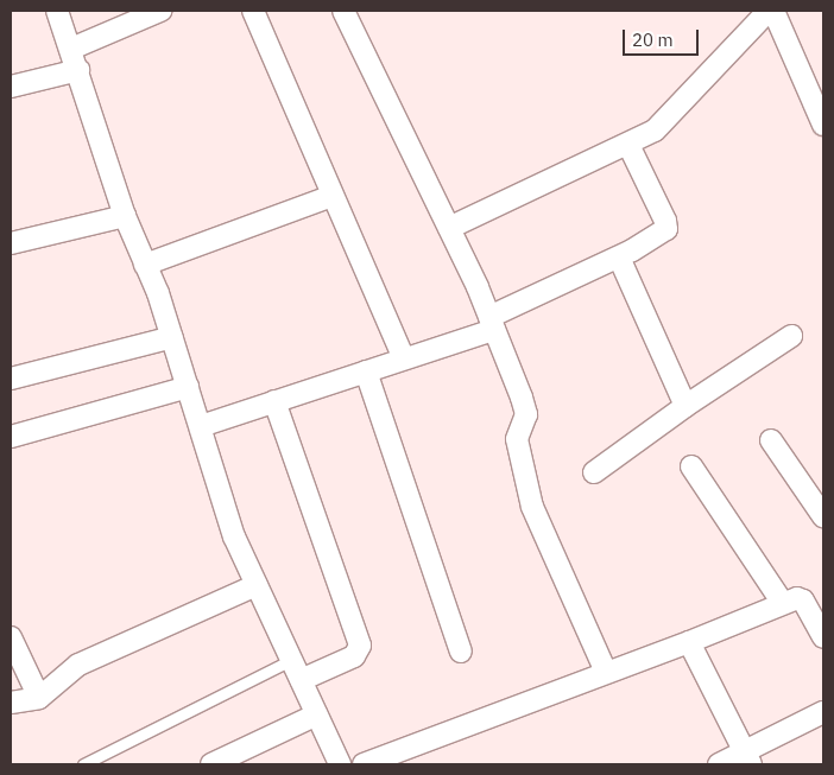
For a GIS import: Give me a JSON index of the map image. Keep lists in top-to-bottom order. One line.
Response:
{"scale_bar":"20 m"}
